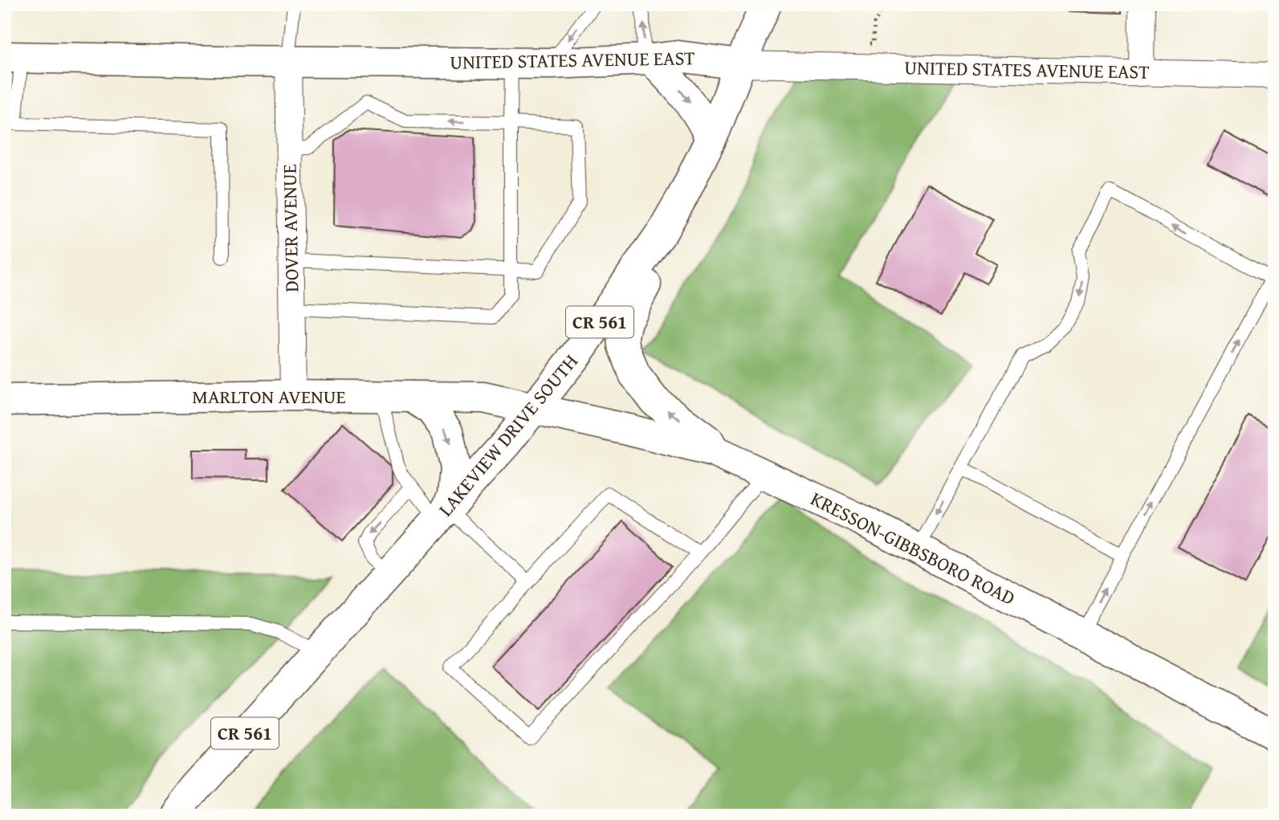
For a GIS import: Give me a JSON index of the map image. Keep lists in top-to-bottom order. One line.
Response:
{"streets":{"street":["UNITED STATES AVENUE EAST","DOVER AVENUE","CR 561","MARLTON AVENUE","LAKEVIEW DRIVE SOUTH","KRESSON-GIBBSBORO ROAD"]},"crossings":[["UNITED STATES AVENUE EAST","DOVER AVENUE"],["UNITED STATES AVENUE EAST","LAKEVIEW DRIVE SOUTH"],["DOVER AVENUE","MARLTON AVENUE"],["MARLTON AVENUE","LAKEVIEW DRIVE SOUTH"],["MARLTON AVENUE","KRESSON-GIBBSBORO ROAD"],["LAKEVIEW DRIVE SOUTH","KRESSON-GIBBSBORO ROAD"]]}
